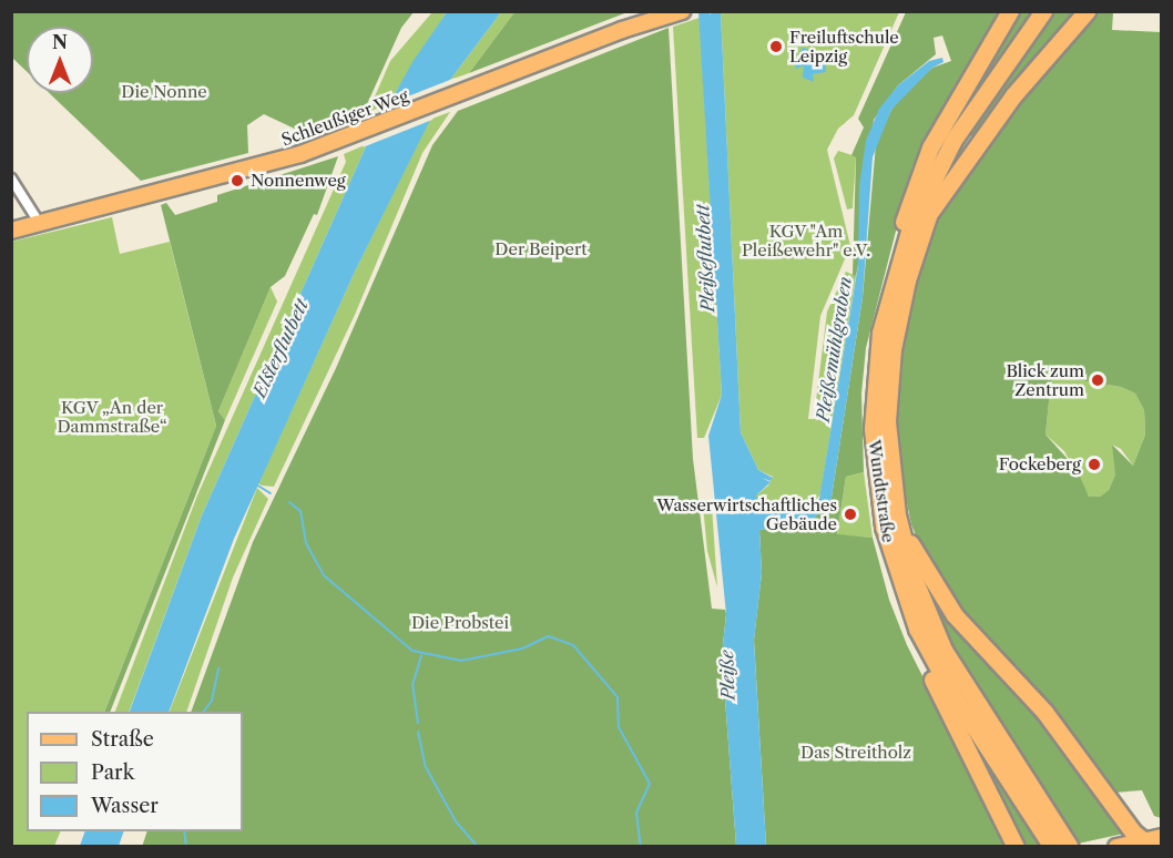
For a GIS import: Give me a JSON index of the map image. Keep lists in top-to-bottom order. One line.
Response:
{"streets":{"highway":["Wundtstraße"],"main road":["Schleußiger Weg"]},"water":["Pleißeflutbett","Elsterflutbett","Pleißemühlgraben","Pleiße"],"parks":["Die Nonne","KGV \"Am Pleißewehr\" e.V.","Der Beipert","KGV „An der Dammstraße“","Die Probstei","Das Streitholz"],"places":["Freiluftschule Leipzig","Nonnenweg","Blick zum Zentrum","Fockeberg","Wasserwirtschaftliches Gebäude"],"legend":["Straße","Park","Wasser"],"north":"top"}
